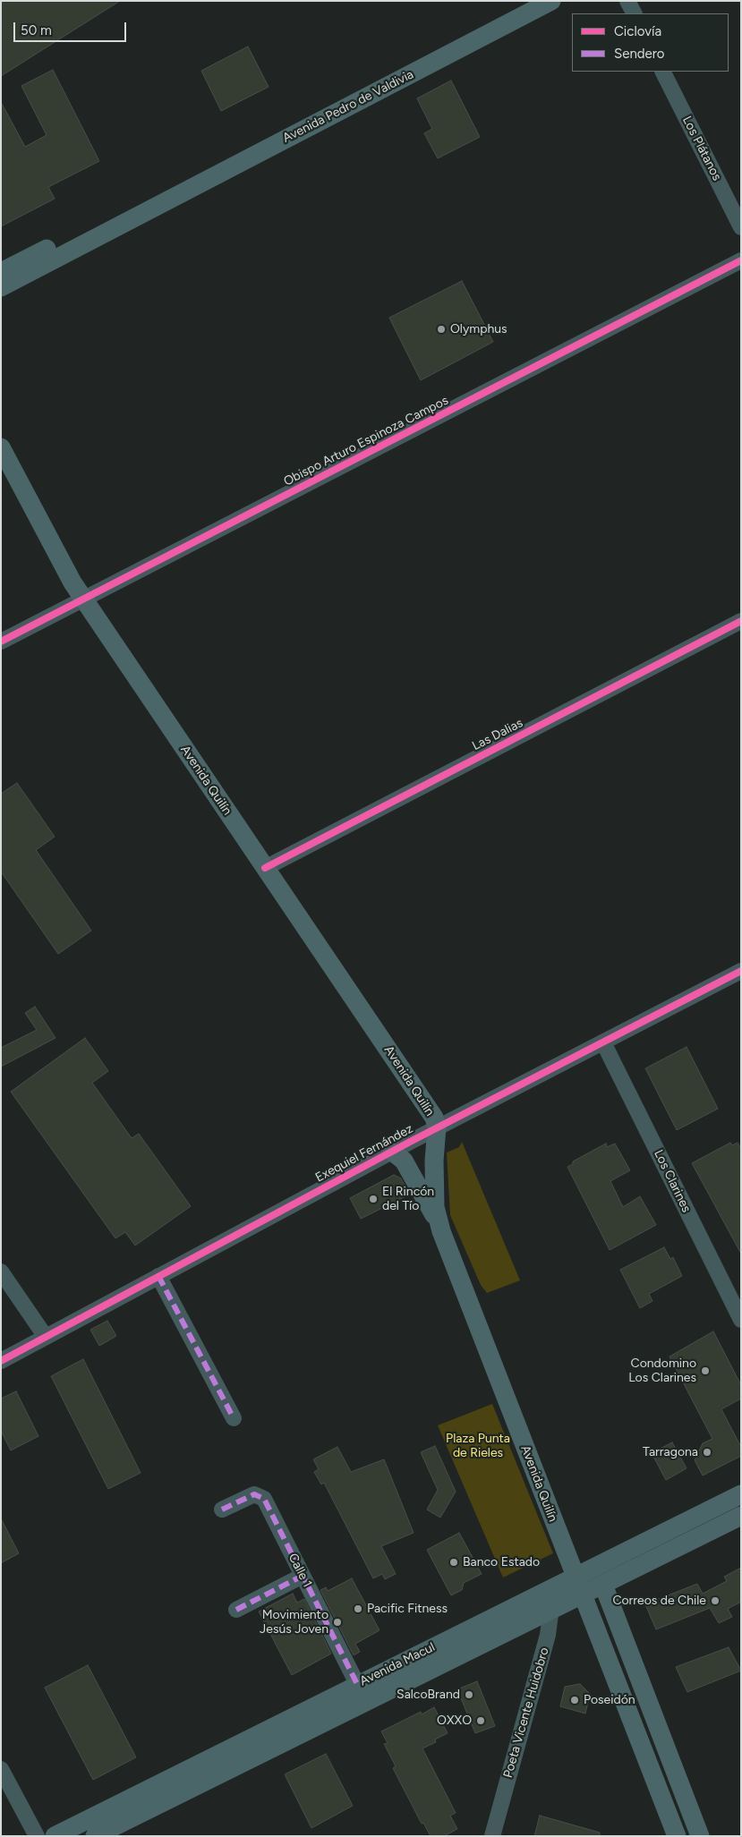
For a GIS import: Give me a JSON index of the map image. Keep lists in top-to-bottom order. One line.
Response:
{"streets":{"main road":["Avenida Pedro de Valdivia","Avenida Quilín","Avenida Macul"],"street":["Los Plátanos","Obispo Arturo Espinoza Campos","Las Dalias","Exequiel Fernández","Los Clarines","Calle 1","Poeta Vicente Huidobro"]},"crossings":[["Obispo Arturo Espinoza Campos","Avenida Quilín"],["Las Dalias","Avenida Quilín"],["Avenida Quilín","Exequiel Fernández"],["Avenida Quilín","Avenida Macul"],["Exequiel Fernández","Los Clarines"],["Calle 1","Avenida Macul"],["Avenida Macul","Poeta Vicente Huidobro"]],"parks":["Plaza Punta de Rieles"],"places":["Olymphus","El Rincón del Tío","Condomino Los Clarines","Tarragona","Banco Estado","Correos de Chile","Pacific Fitness","Movimiento Jesús Joven","SalcoBrand","Poseidón","OXXO"],"legend":["Ciclovía","Sendero"],"scale_bar":"50 m"}
